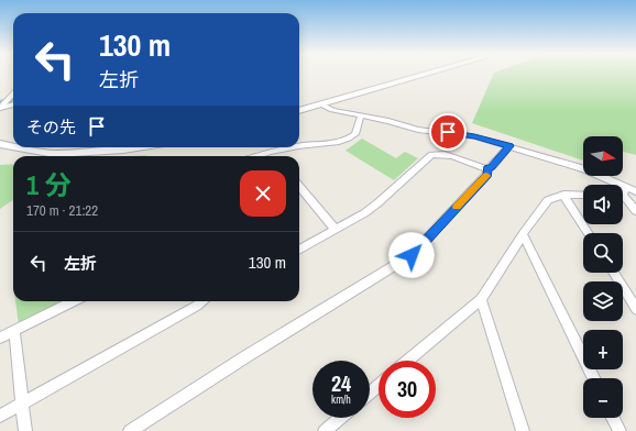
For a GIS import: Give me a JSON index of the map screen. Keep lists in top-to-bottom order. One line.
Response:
{"north":"right","page":{"turn":["130 m","左折"],"then":"その先","map_buttons":["+","−"],"heading":["1 分","170 m · 21:22"],"list":[{"name":"左折","value":"130 m"}],"speed":"24 km/h","limit":"30"}}
